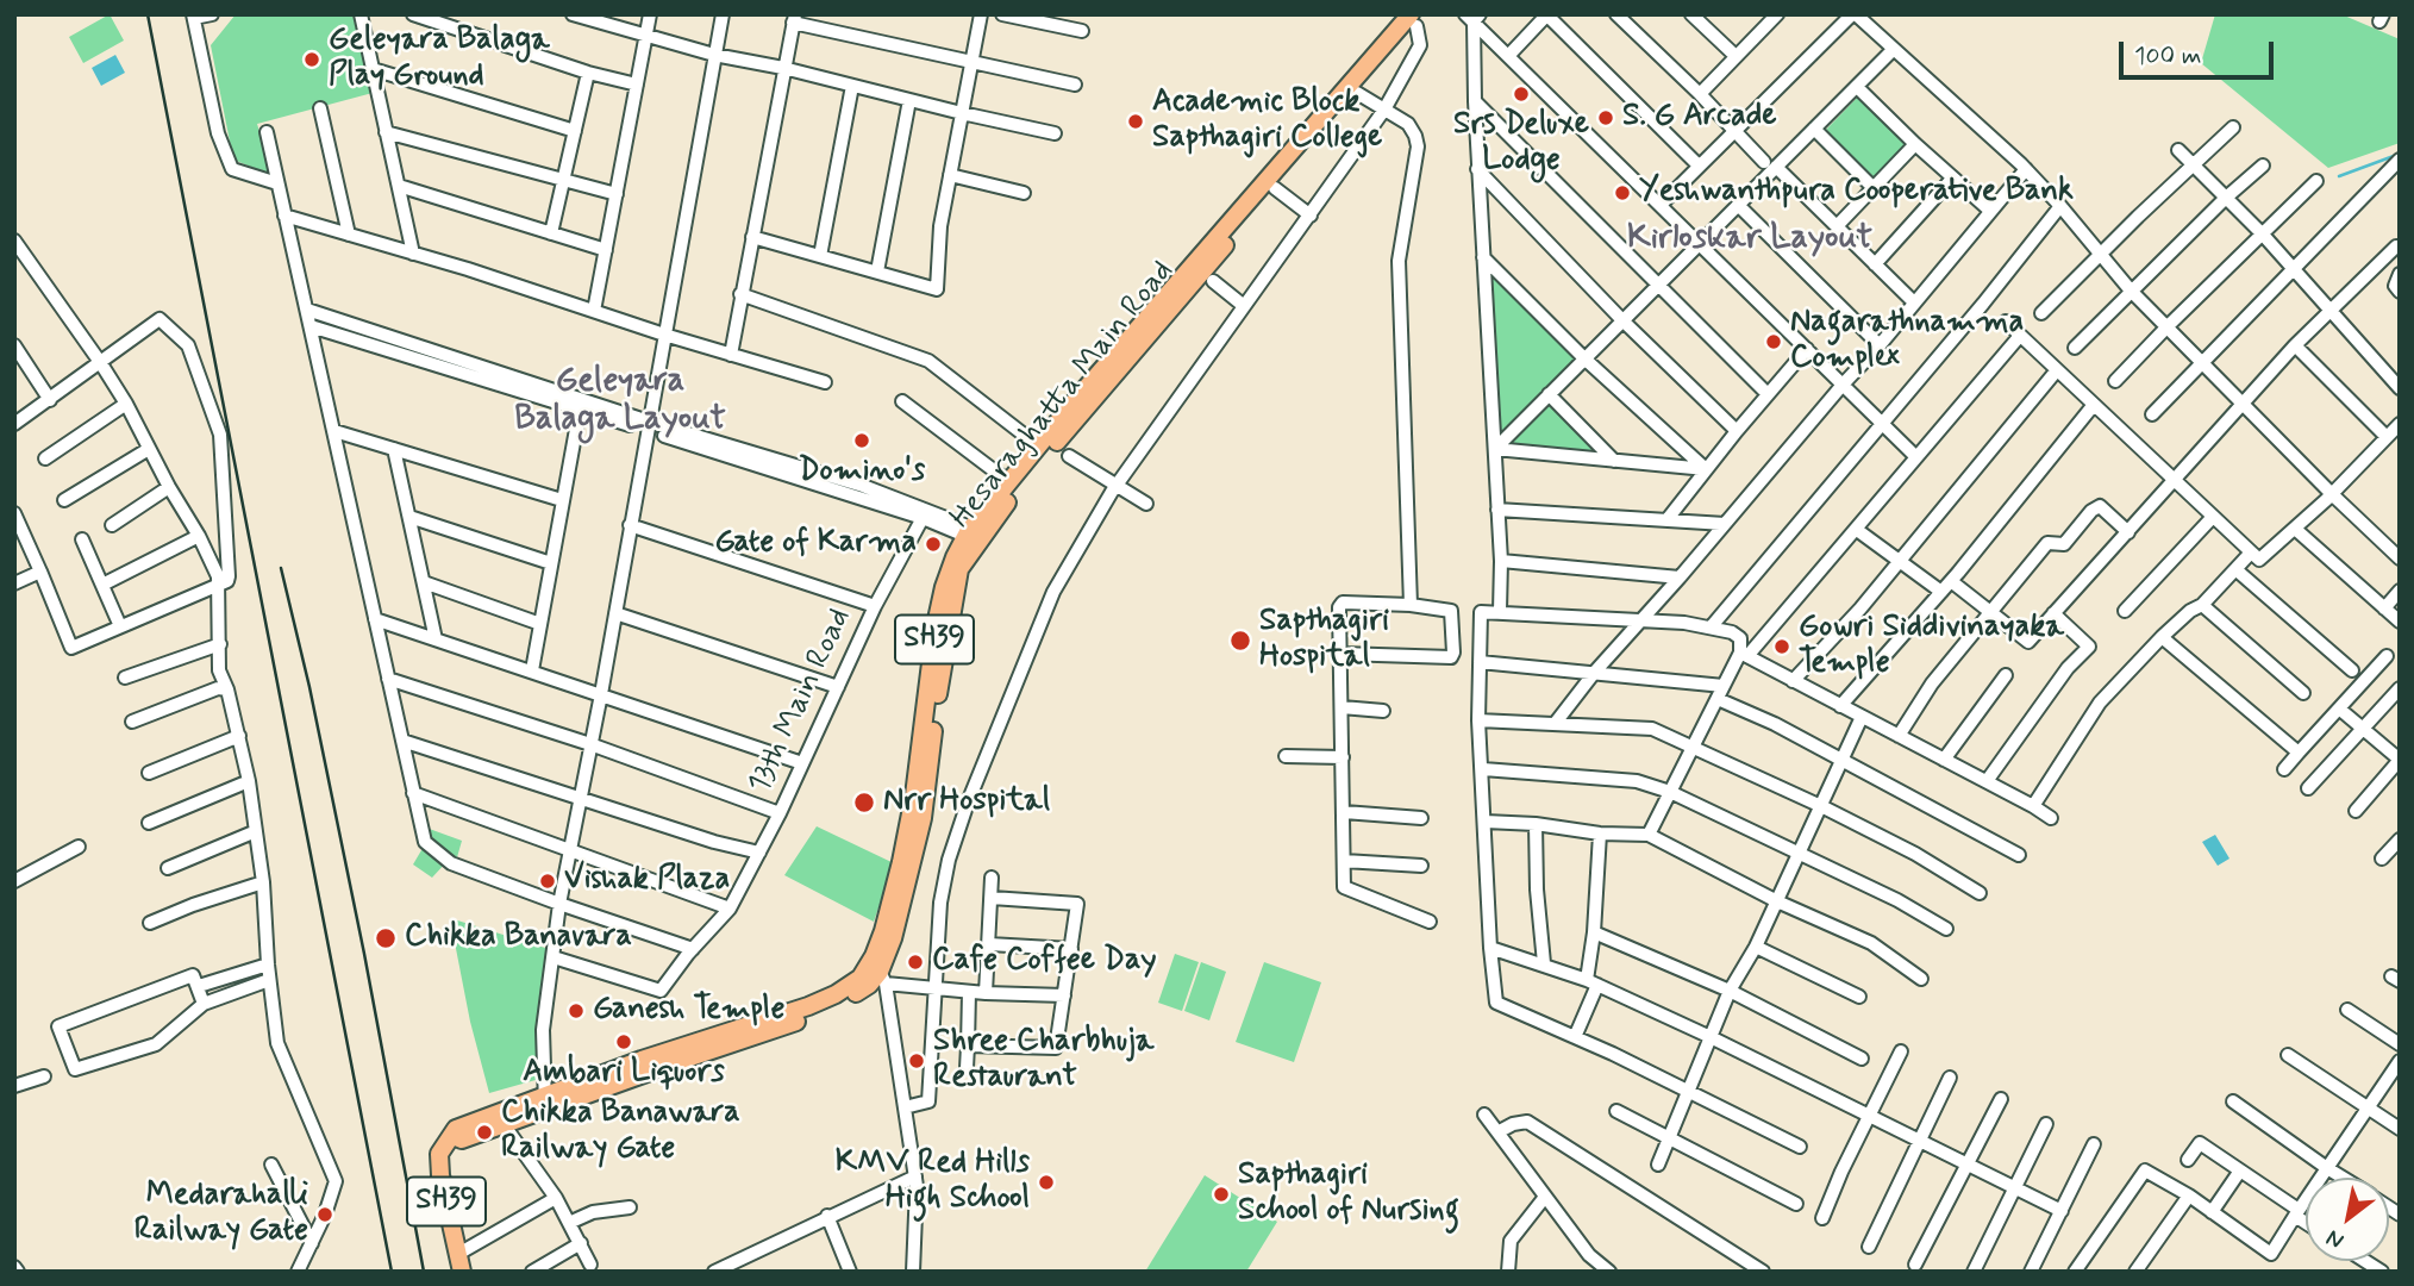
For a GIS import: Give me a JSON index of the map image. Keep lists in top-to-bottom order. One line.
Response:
{"streets":{"main road":["Hesaraghatta Main Road","SH39"],"street":["13th Main Road"]},"crossings":[["Hesaraghatta Main Road","SH39"]],"districts":["Kirloskar Layout","Geleyara Balaga Layout"],"places":["Geleyara Balaga Play Ground","Srs Deluxe Lodge","S. G Arcade","Academic Block Sapthagiri College","Yeshwanthpura Cooperative Bank","Nagarathnamma Complex","Domino's","Gate of Karma","Sapthagiri Hospital","Gowri Siddivinayaka Temple","Nrr Hospital","Vishak Plaza","Chikka Banavara","Cafe Coffee Day","Ganesh Temple","Ambari Liquors","Shree Charbhuja Restaurant","Chikka Banawara Railway Gate","KMV Red Hills High School","Sapthagiri School of Nursing","Medarahalli Railway Gate"],"scale_bar":"100 m","north":"bottom left"}
